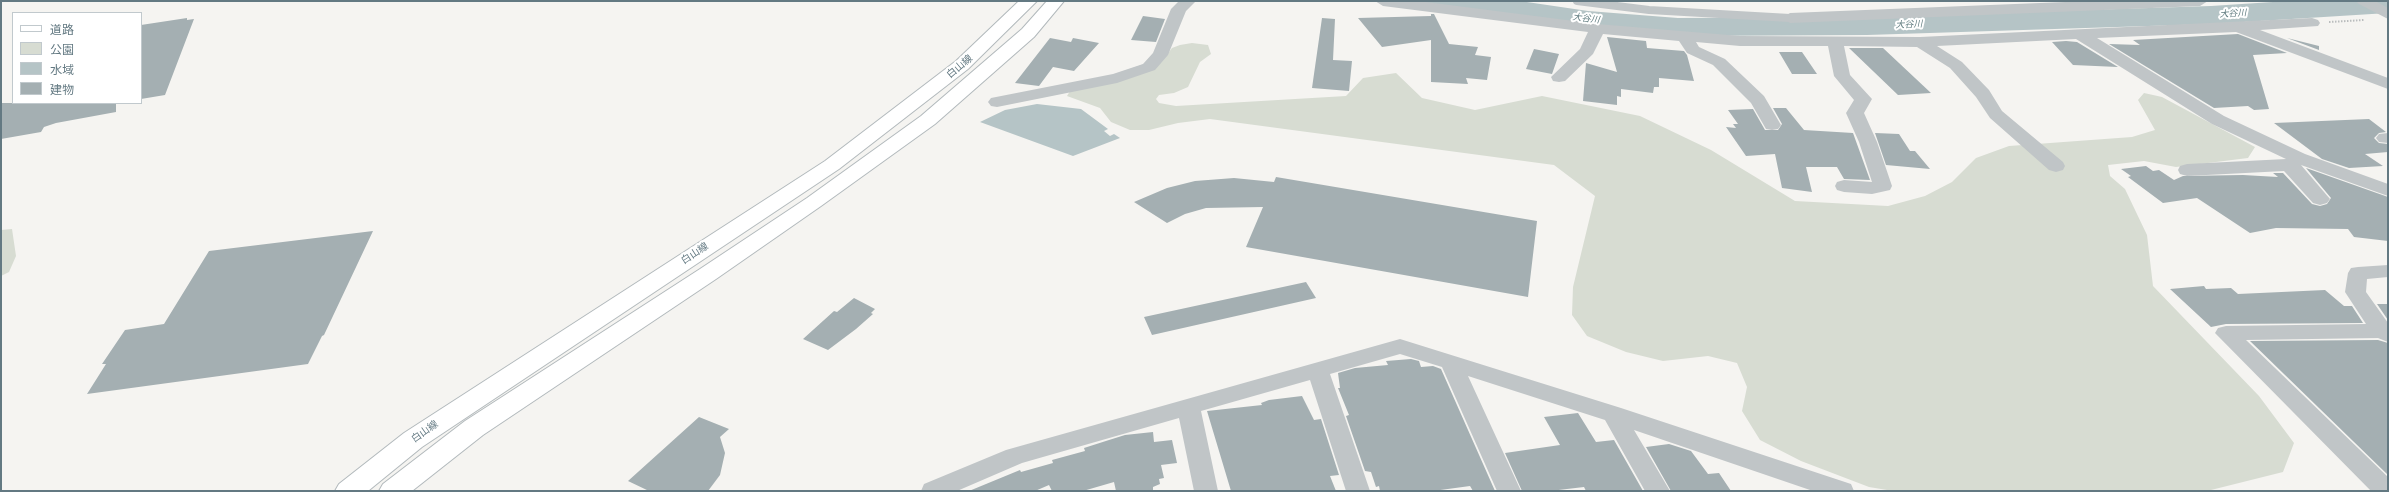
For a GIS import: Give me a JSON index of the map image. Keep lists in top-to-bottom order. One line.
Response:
{"streets":{"street":["白山線"]},"water":["大谷川"],"legend":["道路","公園","水域","建物"]}
